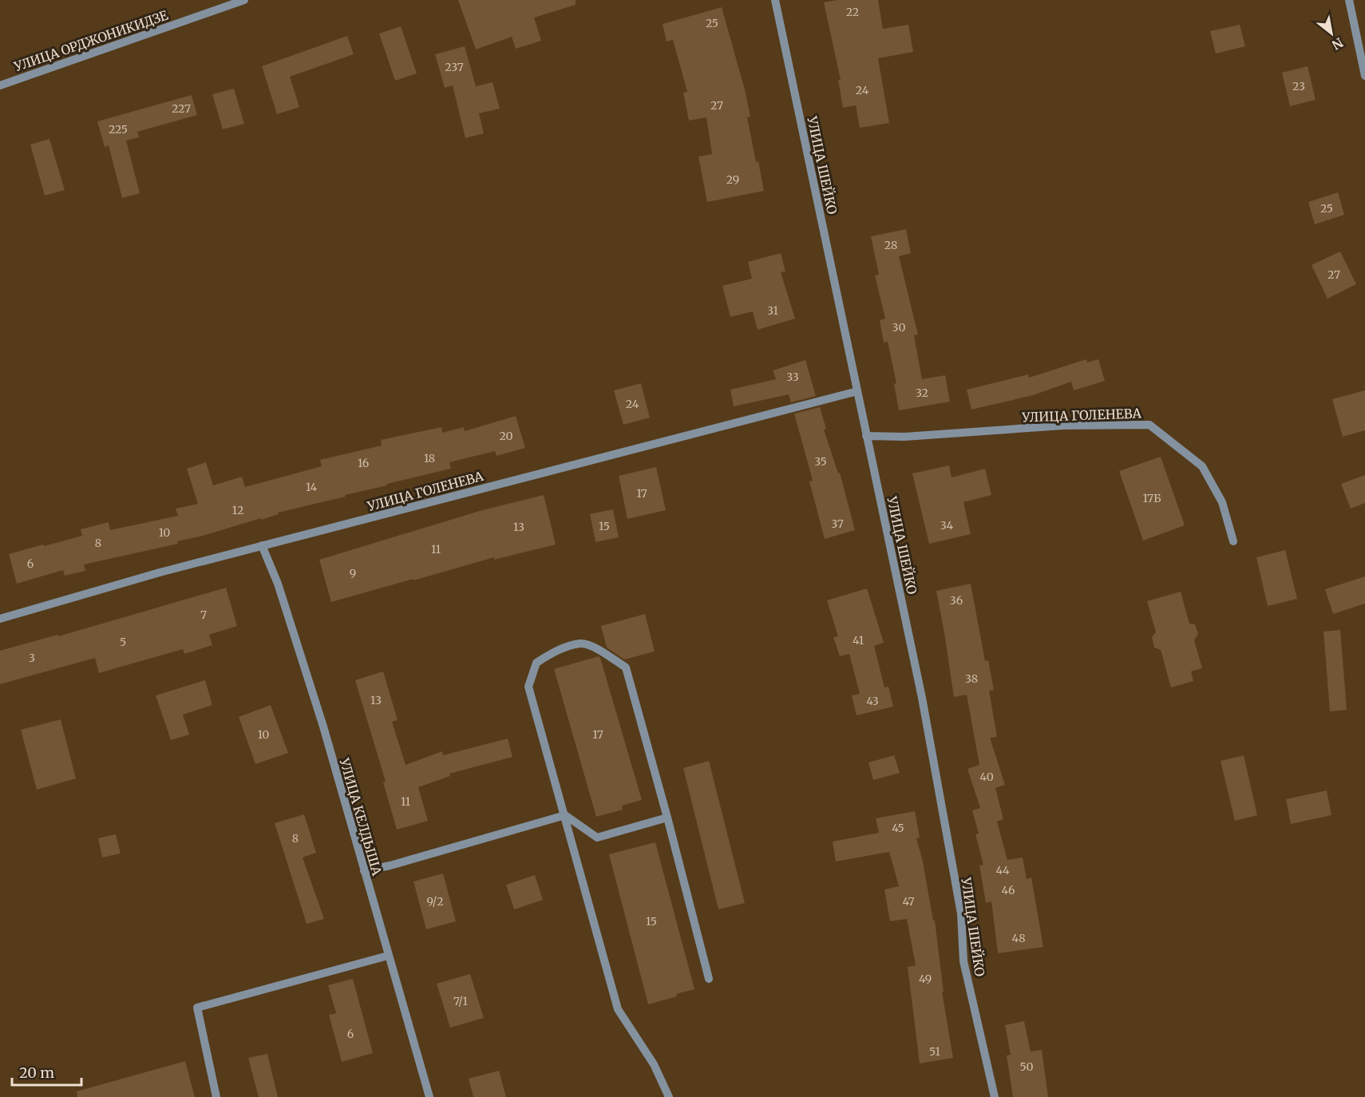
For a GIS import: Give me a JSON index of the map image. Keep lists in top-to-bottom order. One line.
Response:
{"streets":{"street":["УЛИЦА ОРДЖОНИКИДЗЕ","УЛИЦА ШЕЙКО","УЛИЦА ГОЛЕНЕВА","УЛИЦА КЕЛДЫША"]},"crossings":[["УЛИЦА ШЕЙКО","УЛИЦА ГОЛЕНЕВА"],["УЛИЦА ГОЛЕНЕВА","УЛИЦА КЕЛДЫША"]],"house_numbers":["22","25","237","23","24","27","227","225","29","25","28","27","31","30","33","32","24","20","18","35","16","14","17","17Б","12","37","34","15","13","10","8","11","6","9","36","7","41","5","3","38","13","43","10","17","40","11","45","8","44","46","9/2","47","15","48","49","7/1","6","51","50"],"scale_bar":"20 m","north":"bottom right"}
